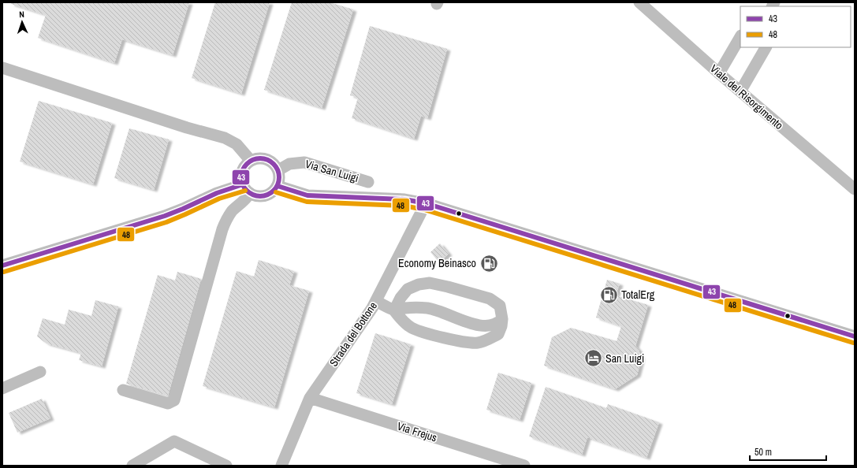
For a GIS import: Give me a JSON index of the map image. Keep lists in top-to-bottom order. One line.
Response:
{"streets":{"street":["Viale del Risorgimento","Via San Luigi","Strada del Bottone","Via Frejus"]},"crossings":[["Via San Luigi","Strada del Bottone"],["Strada del Bottone","Via Frejus"]],"places":{"fuel station":["Economy Beinasco","TotalErg"],"hotel":["San Luigi"]},"lines":["transit line 43","transit line 48"],"legend":["43","48"],"scale_bar":"50 m","north":"top"}
